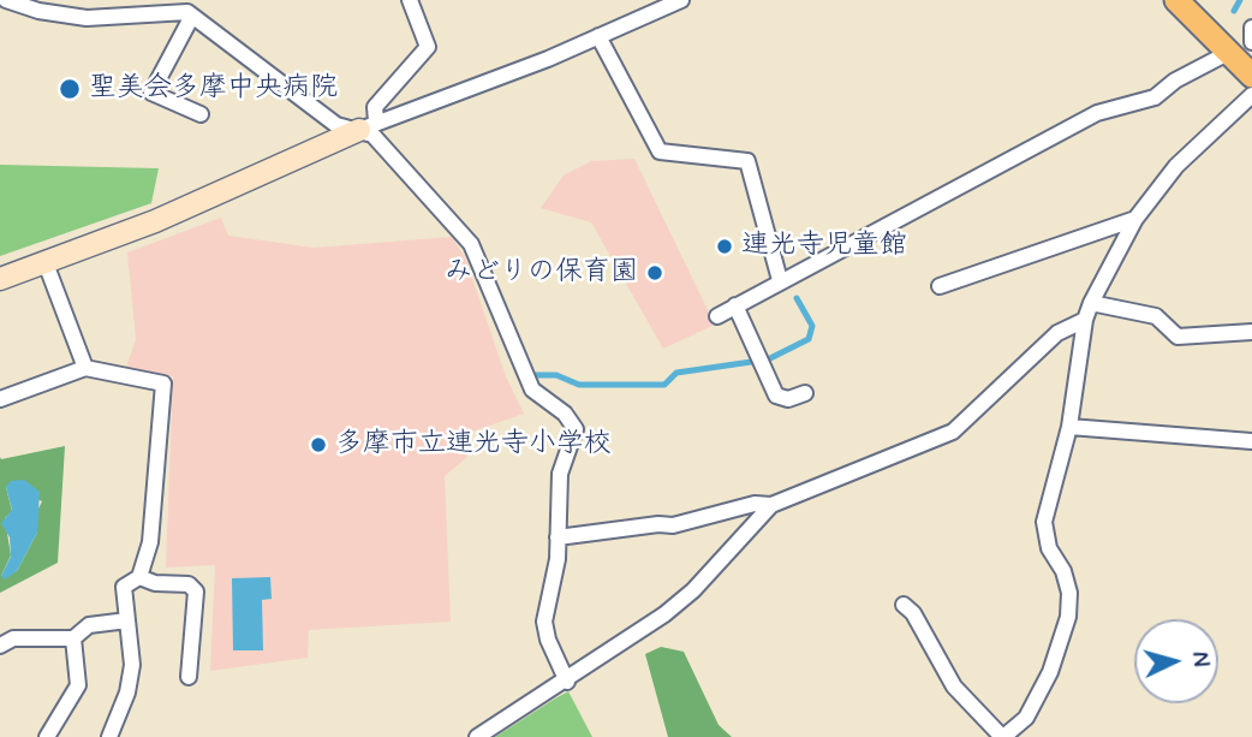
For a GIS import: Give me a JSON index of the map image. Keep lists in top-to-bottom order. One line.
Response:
{"places":["聖美会多摩中央病院","連光寺児童館","みどりの保育園","多摩市立連光寺小学校"],"north":"right"}
